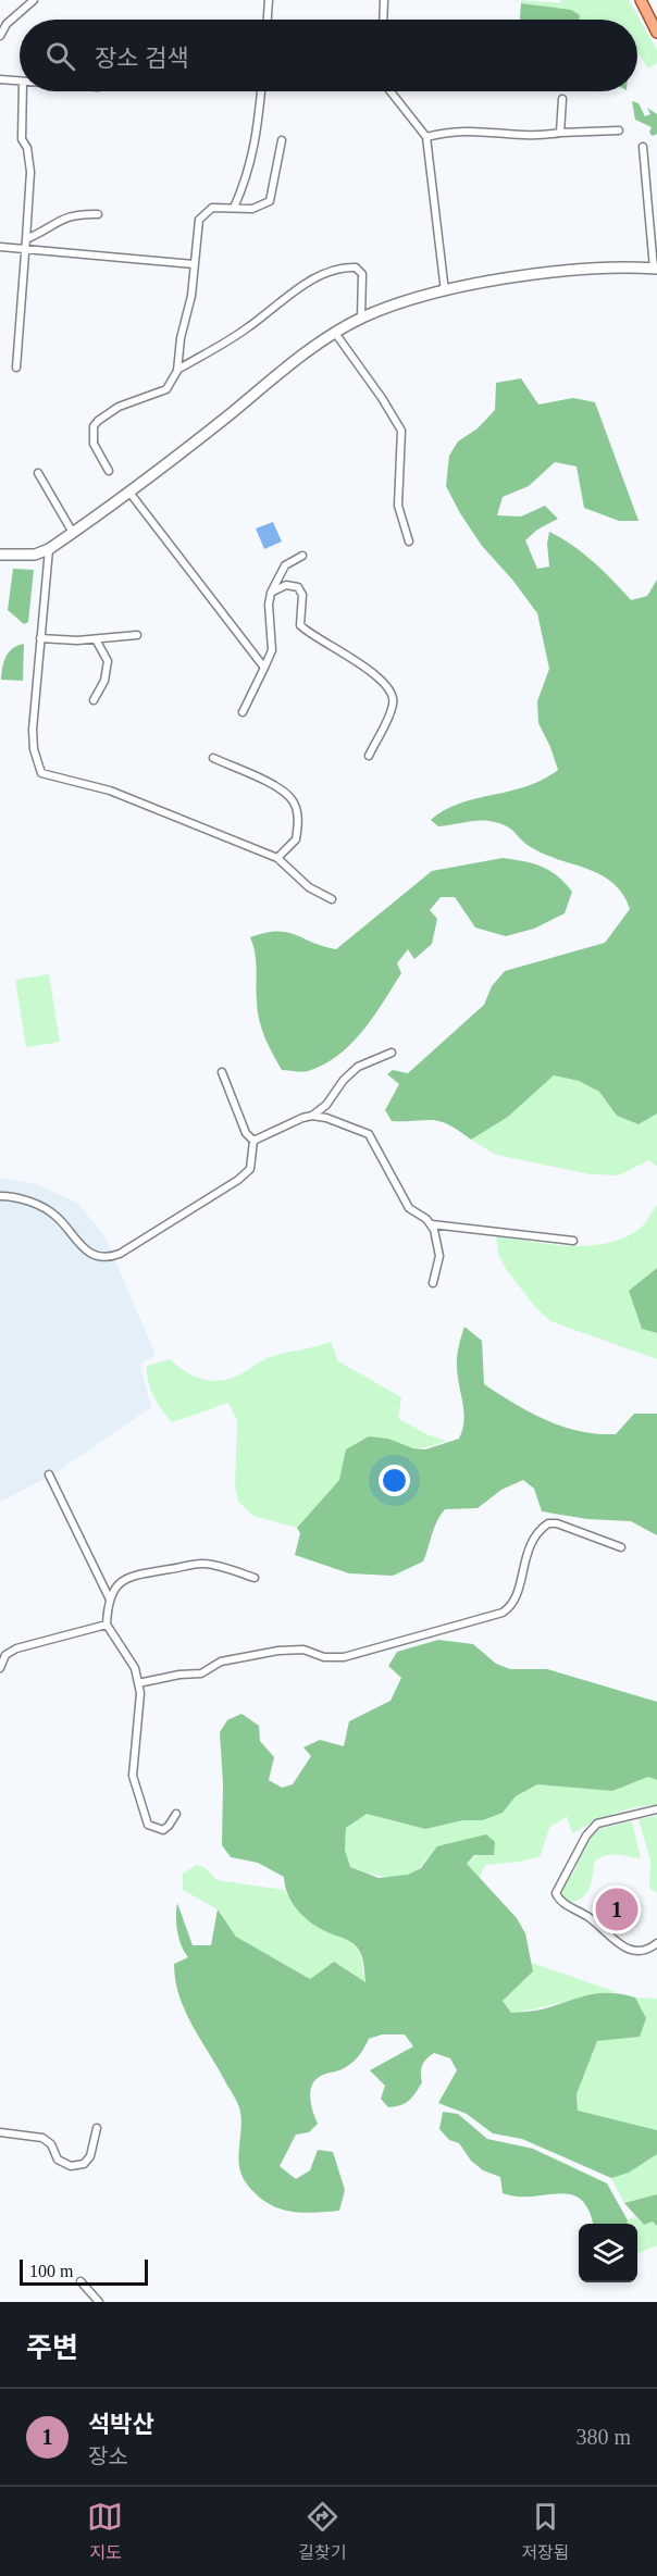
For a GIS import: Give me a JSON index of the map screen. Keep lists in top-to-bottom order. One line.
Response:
{"scale_bar":"100 m","page":{"search":"장소 검색","pins":"1","scale":"100 m","heading":"주변","list":[{"mark":"1","name":"석박산","note":"장소","value":"380 m"}],"nav":["지도","길찾기","저장됨"]}}
